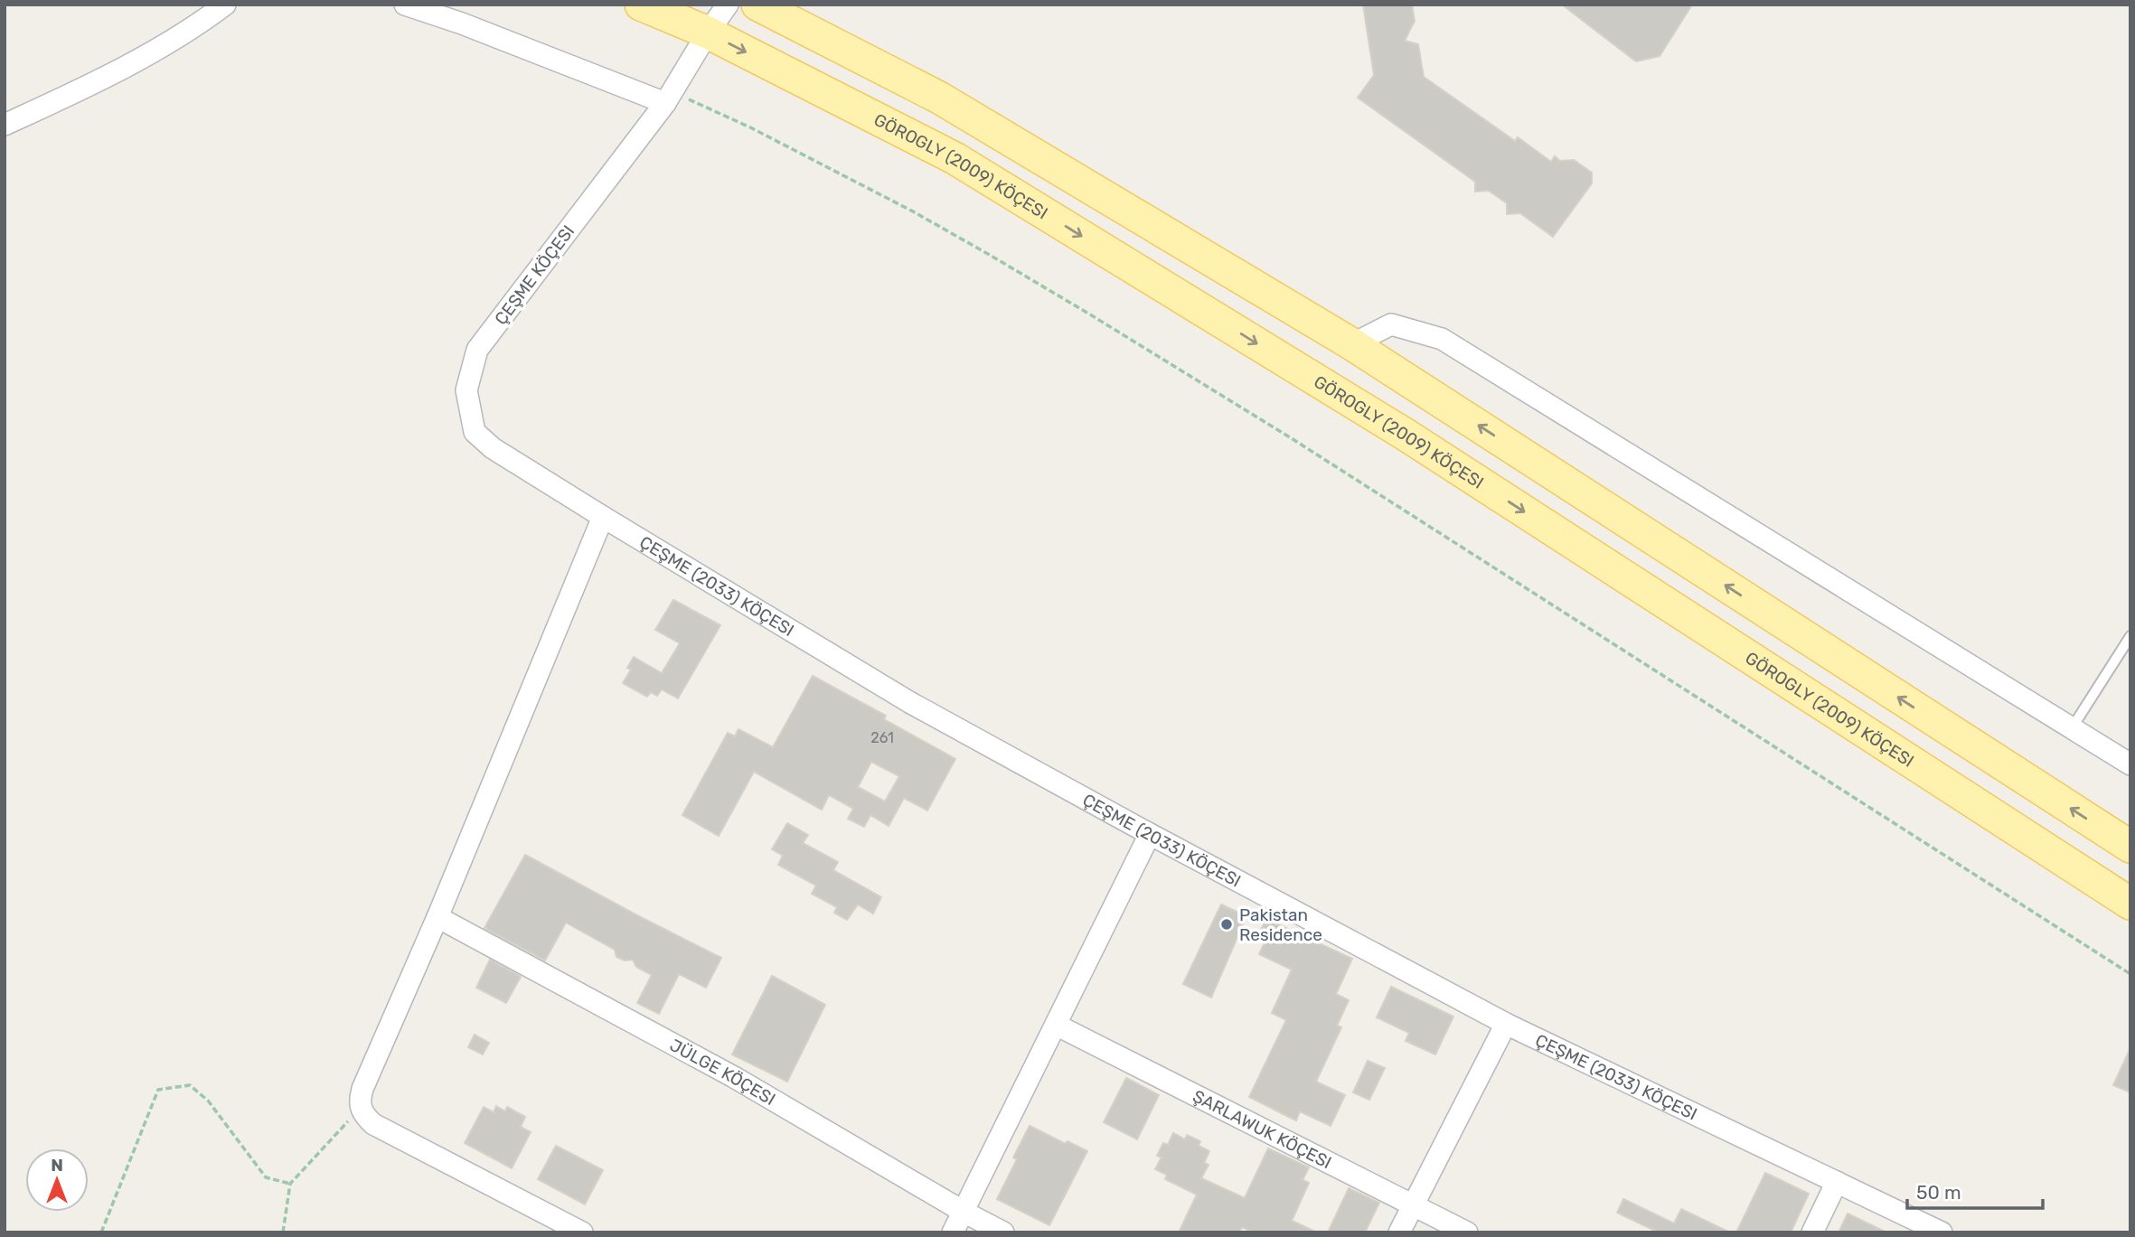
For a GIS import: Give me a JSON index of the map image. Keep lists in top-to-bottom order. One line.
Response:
{"streets":{"main road":["GÖROGLY (2009) KÖÇESI"],"street":["ÇEŞME KÖÇESI","ÇEŞME (2033) KÖÇESI","JÜLGE KÖÇESI","ŞARLAWUK KÖÇESI"]},"crossings":[["GÖROGLY (2009) KÖÇESI","ÇEŞME KÖÇESI"],["ÇEŞME KÖÇESI","ÇEŞME (2033) KÖÇESI"]],"places":["Pakistan Residence"],"house_numbers":["261"],"scale_bar":"50 m","north":"top"}
